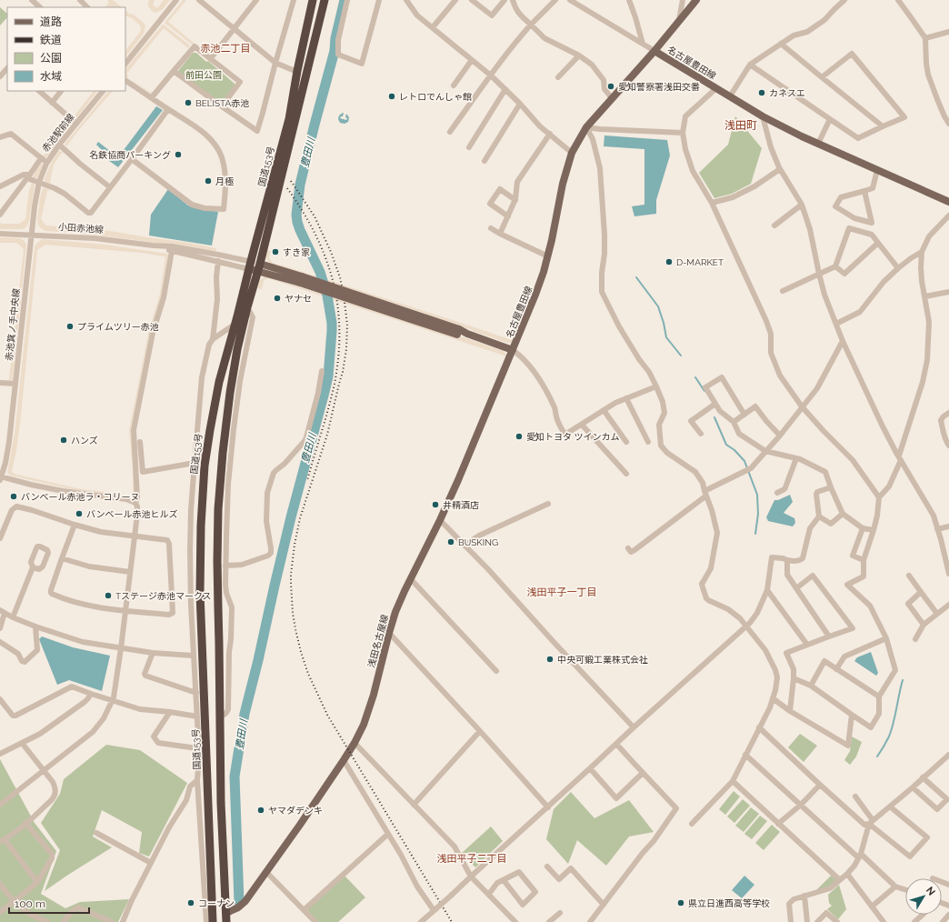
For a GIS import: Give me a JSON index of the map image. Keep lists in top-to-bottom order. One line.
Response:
{"streets":{"highway":["国道153号"],"main road":["名古屋豊田線","浅田名古屋線"],"street":["赤池駅前線","小田赤池線","赤池箕ノ手中央線"]},"crossings":[["名古屋豊田線","国道153号"],["名古屋豊田線","小田赤池線"],["名古屋豊田線","浅田名古屋線"],["赤池駅前線","小田赤池線"],["赤池駅前線","赤池箕ノ手中央線"],["国道153号","小田赤池線"],["国道153号","浅田名古屋線"],["小田赤池線","赤池箕ノ手中央線"]],"districts":["赤池二丁目","浅田町","浅田平子一丁目","浅田平子二丁目"],"water":["豊田川"],"parks":["前田公園"],"places":["愛知警察署浅田交番","カネスエ","レトロでんしゃ館","BELISTA赤池","名鉄協商パーキング","月極","すき家","D-MARKET","ヤナセ","プライムツリー赤池","愛知トヨタ ツインカム","ハンズ","バンベール赤池ラ・コリーヌ","井精酒店","バンベール赤池ヒルズ","BUSKING","Tステージ赤池マークス","中央可鍛工業株式会社","ヤマダデンキ","コーナン","県立日進西高等学校"],"legend":["道路","鉄道","公園","水域"],"scale_bar":"100 m","north":"top right"}
